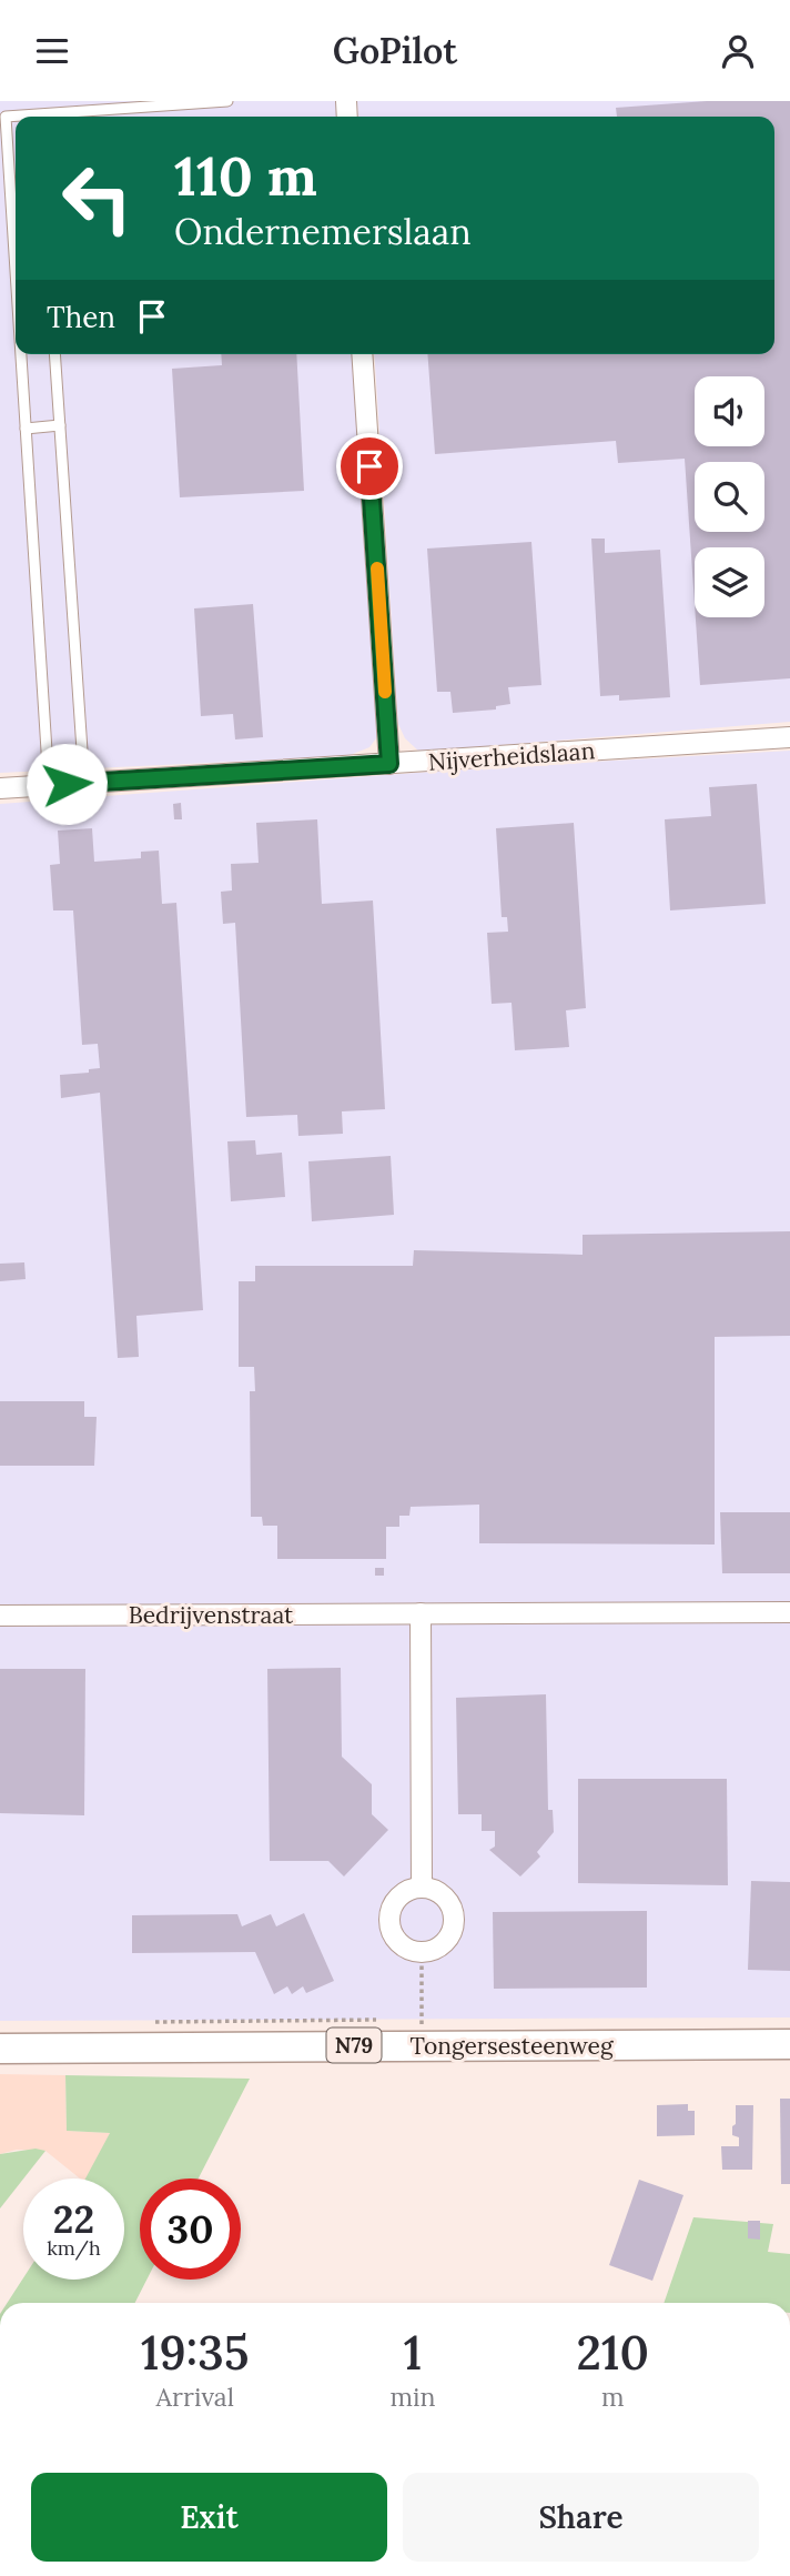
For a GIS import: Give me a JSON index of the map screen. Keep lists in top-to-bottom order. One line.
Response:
{"streets":{"main road":["N79","Tongersesteenweg"],"street":["Nijverheidslaan","Bedrijvenstraat"]},"page":{"header":"GoPilot","turn":["110 m","Ondernemerslaan"],"then":"Then","speed":"22 km/h","limit":"30","eta":["19:35","Arrival","1","min","210","m"],"buttons":["Exit","Share"]}}
